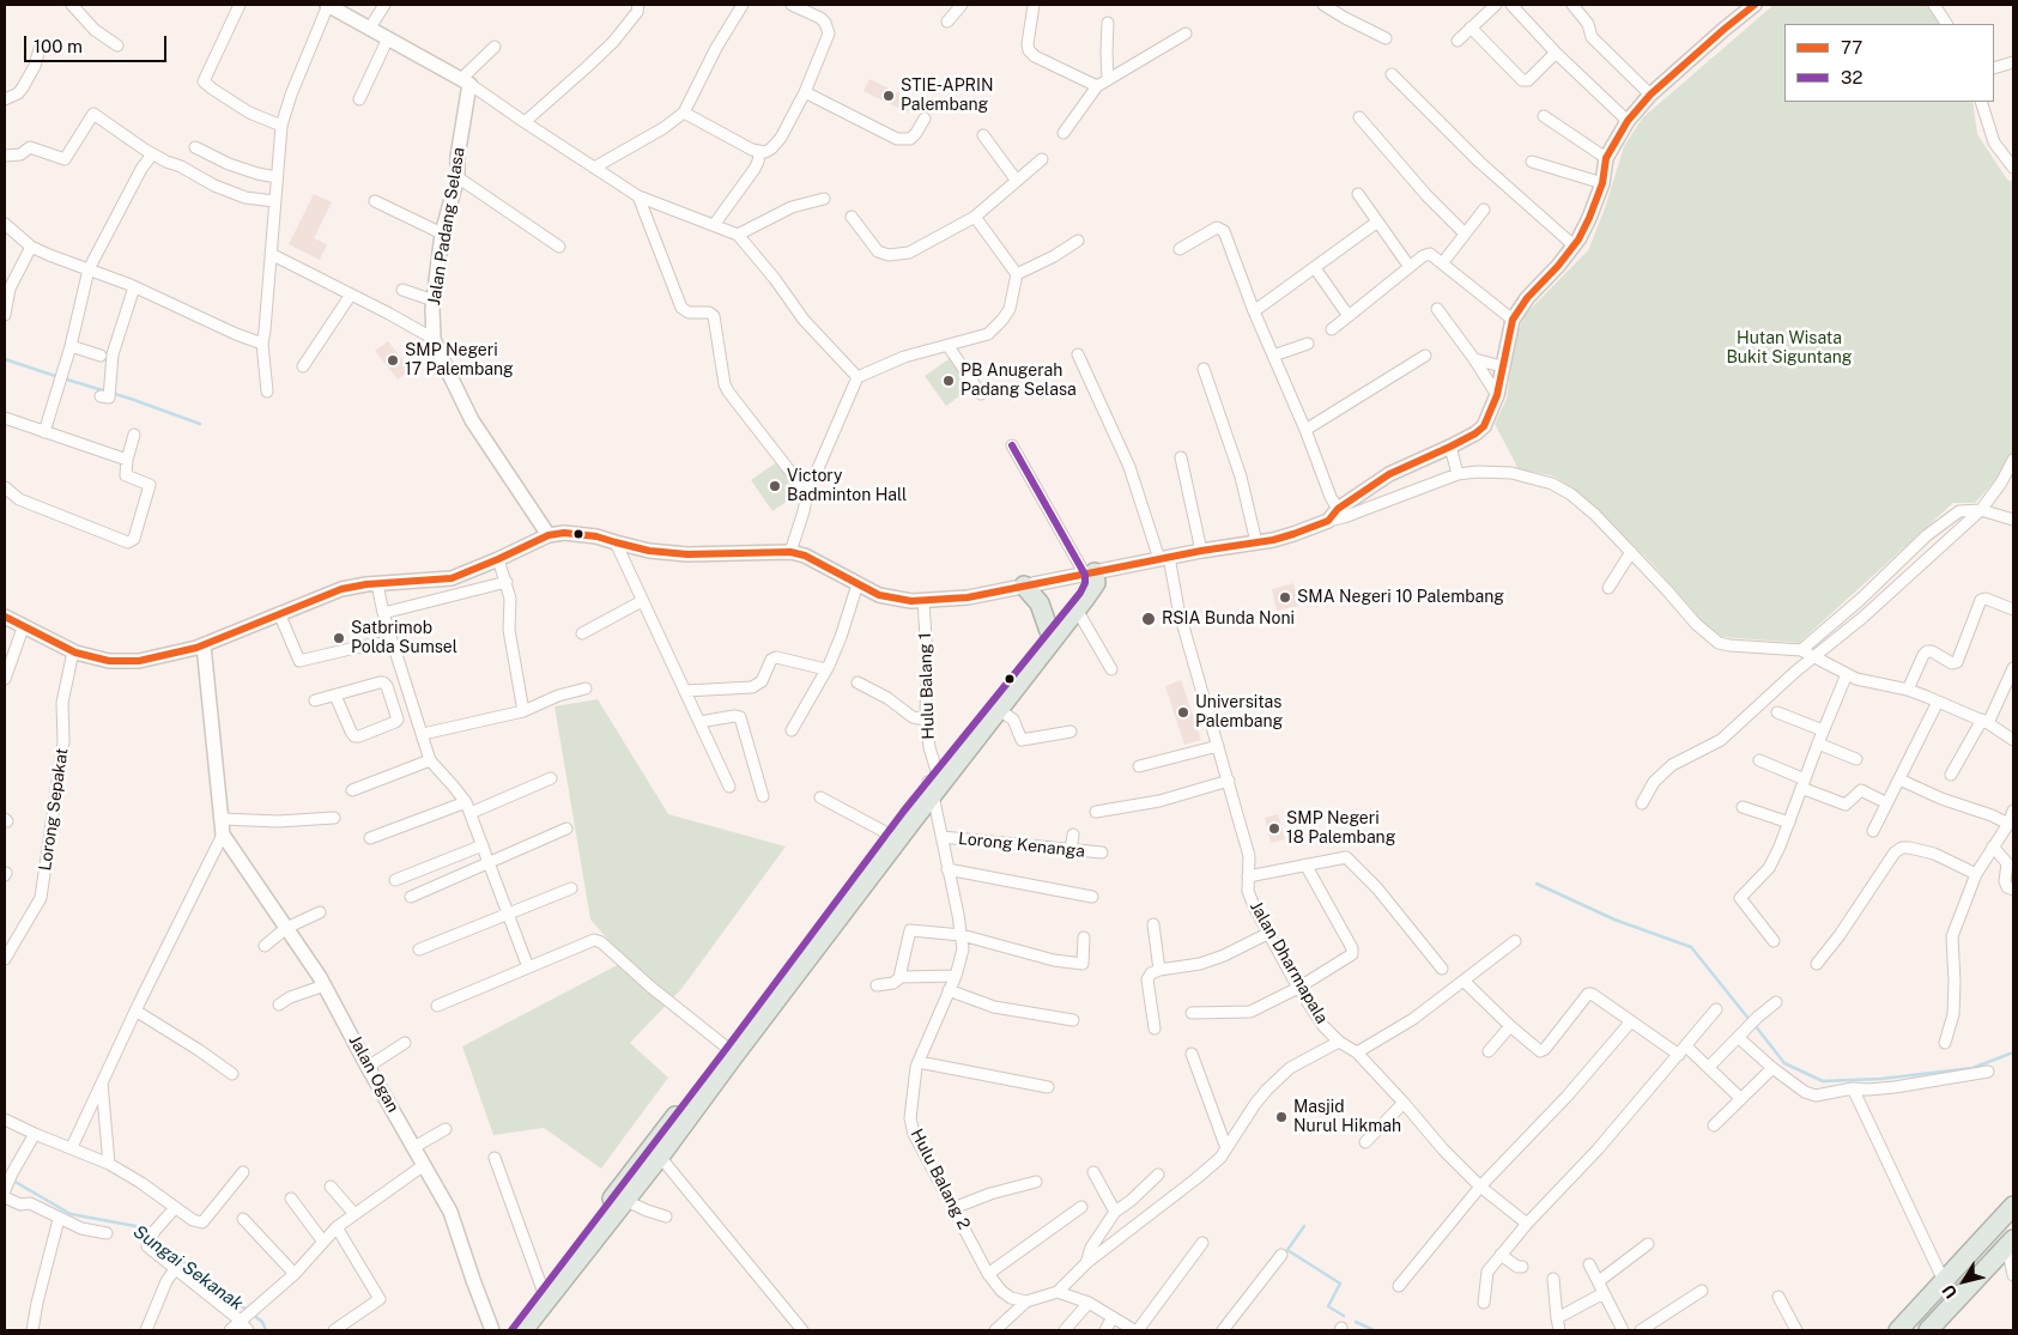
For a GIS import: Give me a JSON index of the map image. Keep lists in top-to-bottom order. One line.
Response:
{"streets":{"main road":["Jalan Padang Selasa","Jalan Ogan"],"street":["Hulu Balang 1","Lorong Sepakat","Lorong Kenanga","Jalan Dharmapala","Hulu Balang 2"]},"crossings":[["Hulu Balang 1","Hulu Balang 2"],["Lorong Kenanga","Hulu Balang 2"]],"water":["Sungai Sekanak"],"parks":["Hutan Wisata Bukit Siguntang"],"places":["STIE-APRIN Palembang","SMP Negeri 17 Palembang","PB Anugerah Padang Selasa","Victory Badminton Hall","SMA Negeri 10 Palembang","RSIA Bunda Noni","Satbrimob Polda Sumsel","Universitas Palembang","SMP Negeri 18 Palembang","Masjid Nurul Hikmah"],"lines":["transit line 77","transit line 32"],"legend":["77","32"],"scale_bar":"100 m","north":"bottom left"}
